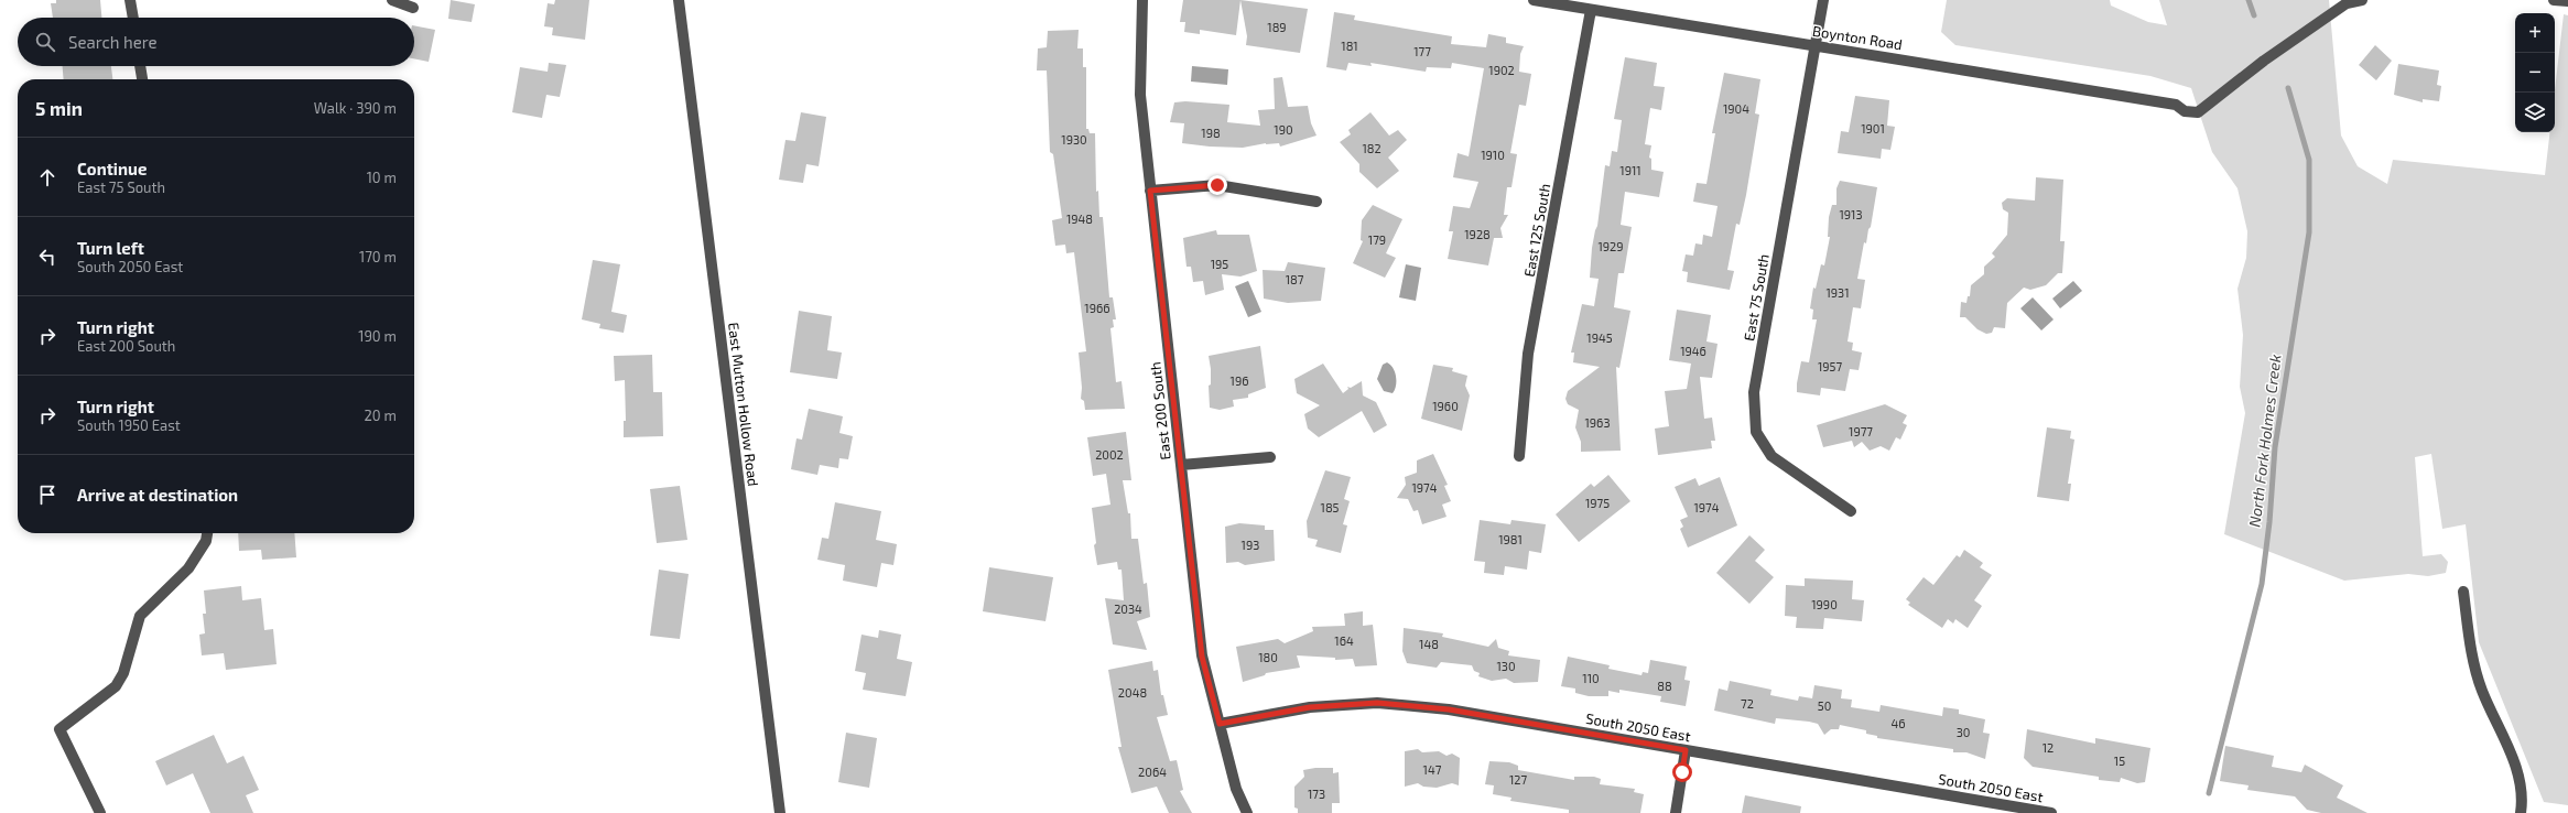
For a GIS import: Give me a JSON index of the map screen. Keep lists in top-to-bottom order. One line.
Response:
{"streets":{"street":["Boynton Road","East 125 South","East 75 South","East Mutton Hollow Road","East 200 South","South 2050 East"]},"crossings":[["Boynton Road","East 125 South"],["Boynton Road","East 75 South"],["East 200 South","South 2050 East"]],"water":["North Fork Holmes Creek"],"house_numbers":["189","181","177","1902","1904","1901","190","198","1930","182","1910","1911","1913","1948","1928","179","1929","195","187","1931","1966","1945","1946","1957","196","1960","1963","1977","2002","1974","1975","185","1974","1981","193","1990","2034","164","148","180","130","110","88","2048","72","50","46","30","12","15","147","2064","127","173"],"page":{"map_buttons":["+","−"],"search":"Search here","heading":["5 min","Walk · 390 m"],"list":[["Continue","East 75 South","10 m"],["Turn left","South 2050 East","170 m"],["Turn right","East 200 South","190 m"],["Turn right","South 1950 East","20 m"],"Arrive at destination"]}}
